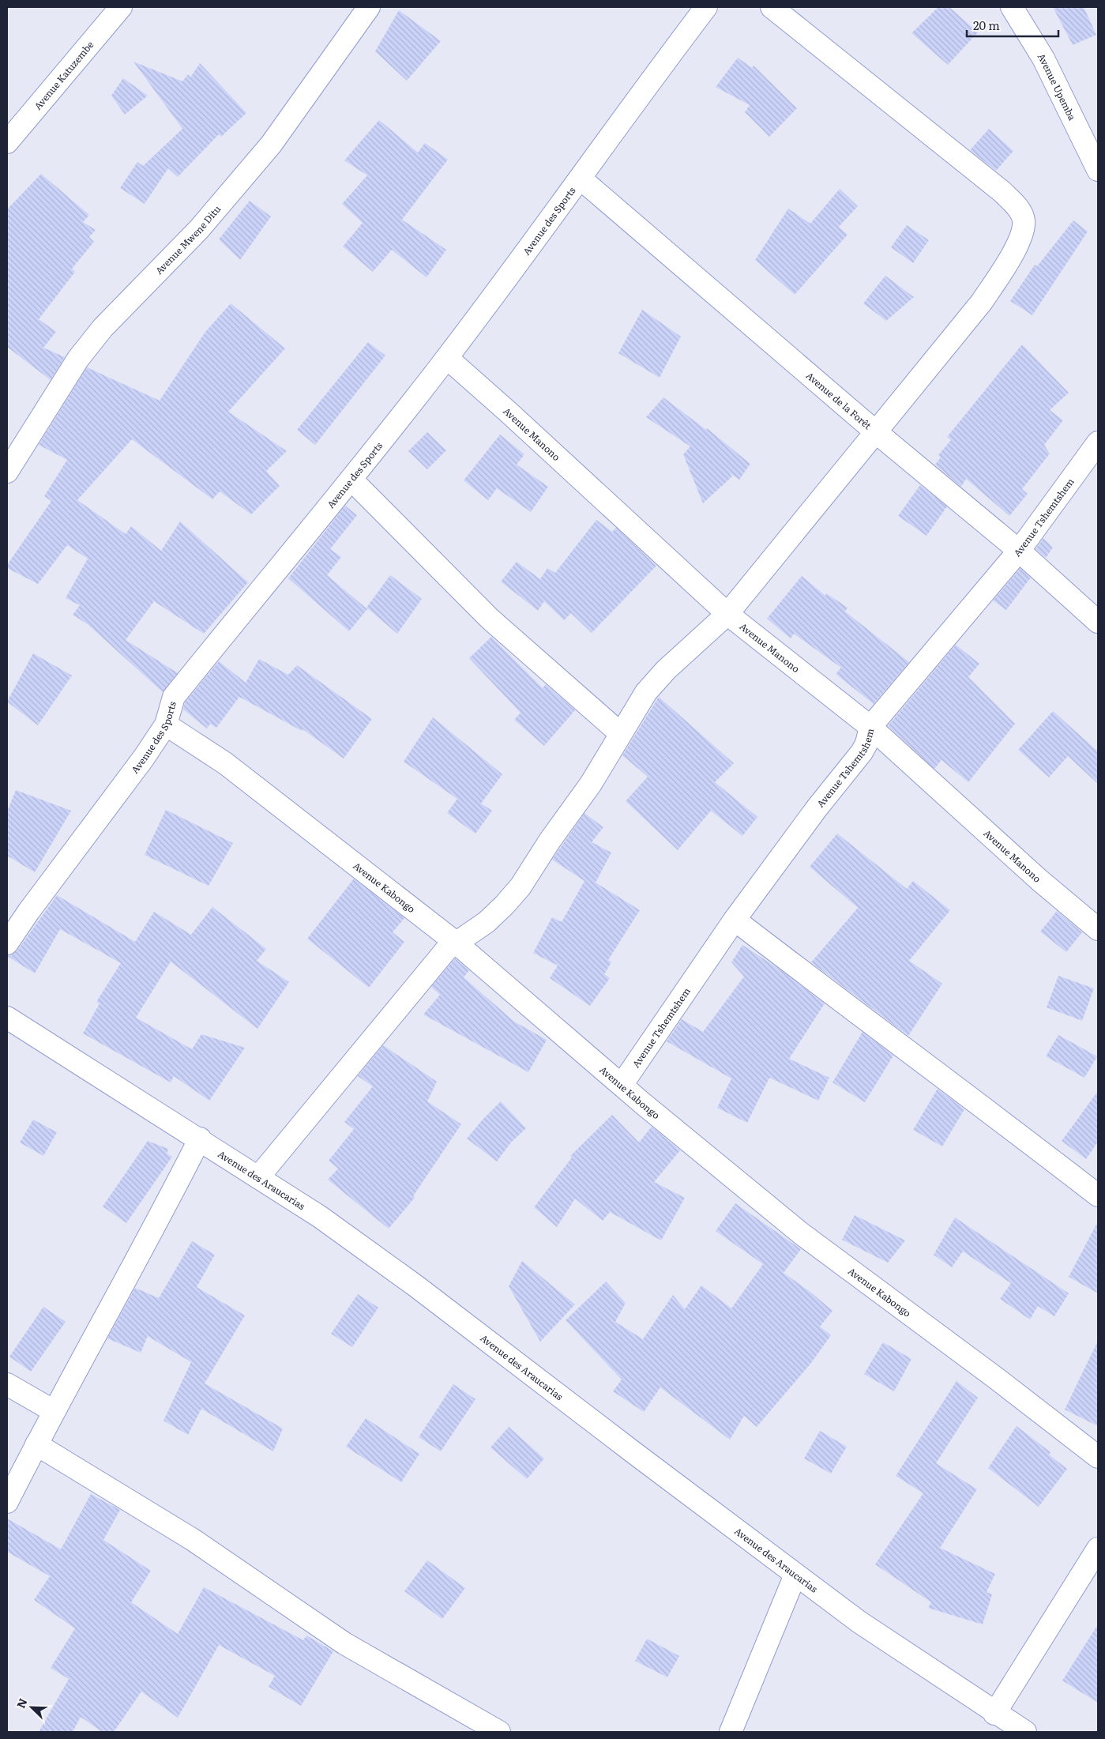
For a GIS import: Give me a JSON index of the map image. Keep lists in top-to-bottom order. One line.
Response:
{"streets":{"street":["Avenue Katuzembe","Avenue Upemba","Avenue des Sports","Avenue Mwene Ditu","Avenue de la Forêt","Avenue Manono","Avenue Tshemtshem","Avenue Kabongo","Avenue des Araucarias"]},"crossings":[["Avenue des Sports","Avenue de la Forêt"],["Avenue des Sports","Avenue Manono"],["Avenue des Sports","Avenue Kabongo"],["Avenue de la Forêt","Avenue Tshemtshem"],["Avenue Manono","Avenue Tshemtshem"],["Avenue Tshemtshem","Avenue Kabongo"]],"scale_bar":"20 m","north":"top left"}
